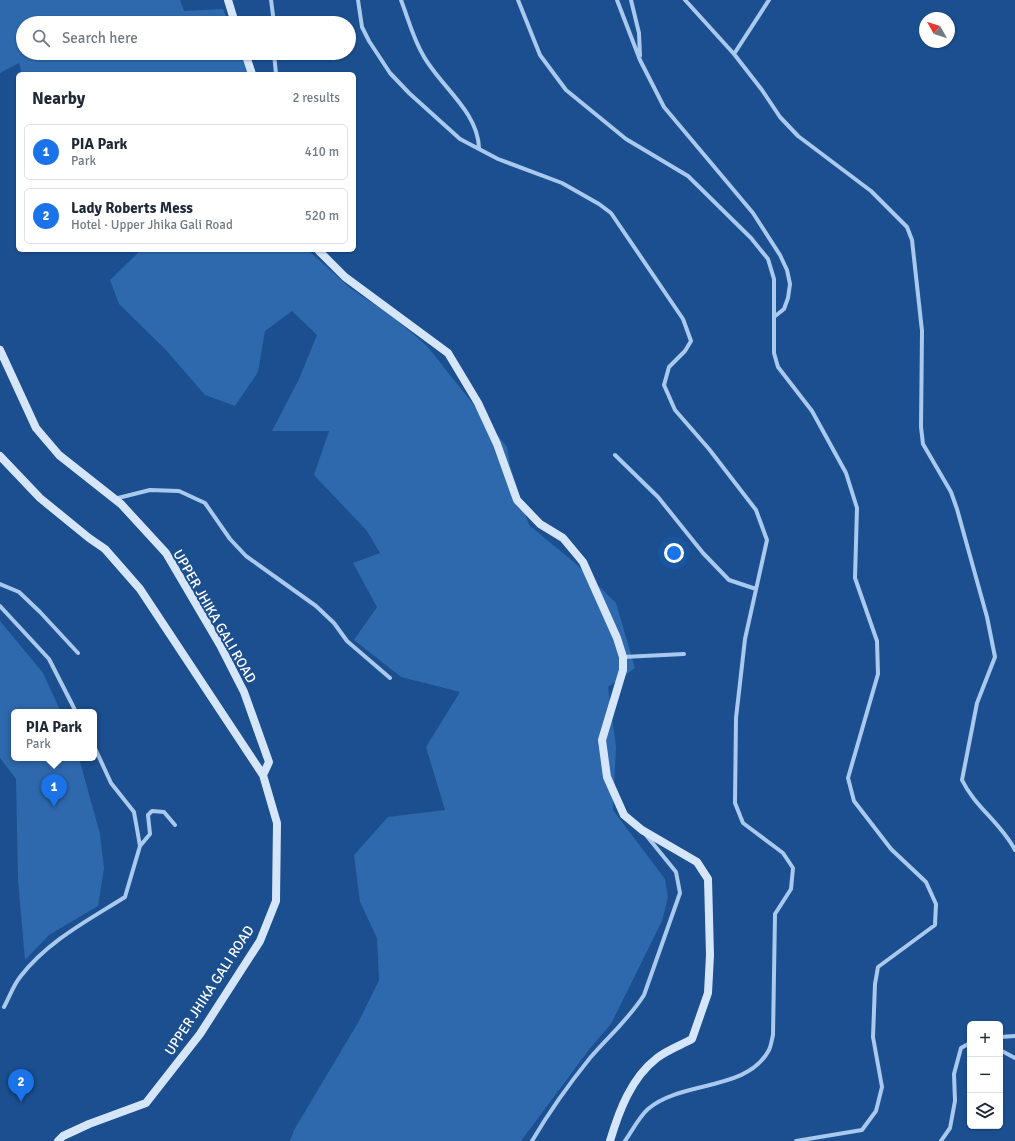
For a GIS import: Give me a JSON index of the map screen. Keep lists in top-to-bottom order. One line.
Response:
{"streets":{"main road":["UPPER JHIKA GALI ROAD"]},"north":"top left","page":{"search":"Search here","heading":["Nearby","2 results"],"list":[{"mark":"1","name":"PIA Park","note":"Park","value":"410 m"},{"mark":"2","name":"Lady Roberts Mess","note":"Hotel · Upper Jhika Gali Road","value":"520 m"}],"popup":["PIA Park","Park"],"pins":["1","2"],"map_buttons":["+","−"]}}
